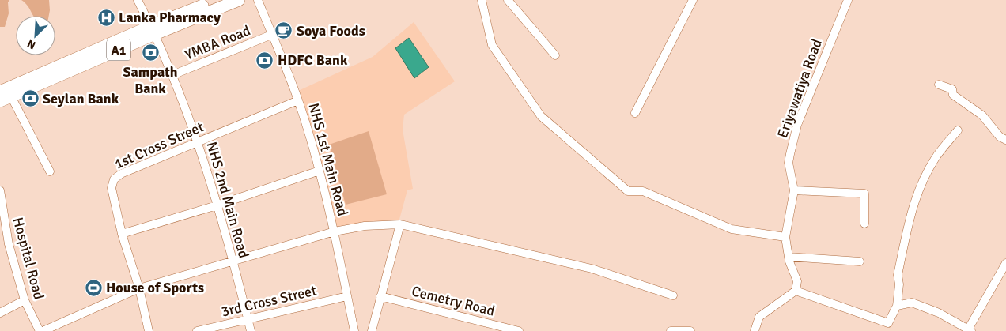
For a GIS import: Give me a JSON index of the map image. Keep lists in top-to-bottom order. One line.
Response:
{"streets":{"highway":["A1"],"street":["YMBA Road","Eriyawatiya Road","1st Cross Street","NHS 1st Main Road","NHS 2nd Main Road","Hospital Road","3rd Cross Street","Cemetry Road"]},"crossings":[["YMBA Road","NHS 1st Main Road"],["YMBA Road","NHS 2nd Main Road"],["A1","NHS 2nd Main Road"],["1st Cross Street","NHS 1st Main Road"],["1st Cross Street","NHS 2nd Main Road"],["NHS 1st Main Road","3rd Cross Street"],["NHS 2nd Main Road","3rd Cross Street"]],"places":{"hospital":["Lanka Pharmacy"],"cafe":["Soya Foods"],"bank":["Sampath Bank","HDFC Bank","Seylan Bank"],"sports":["House of Sports"]},"north":"bottom left"}
